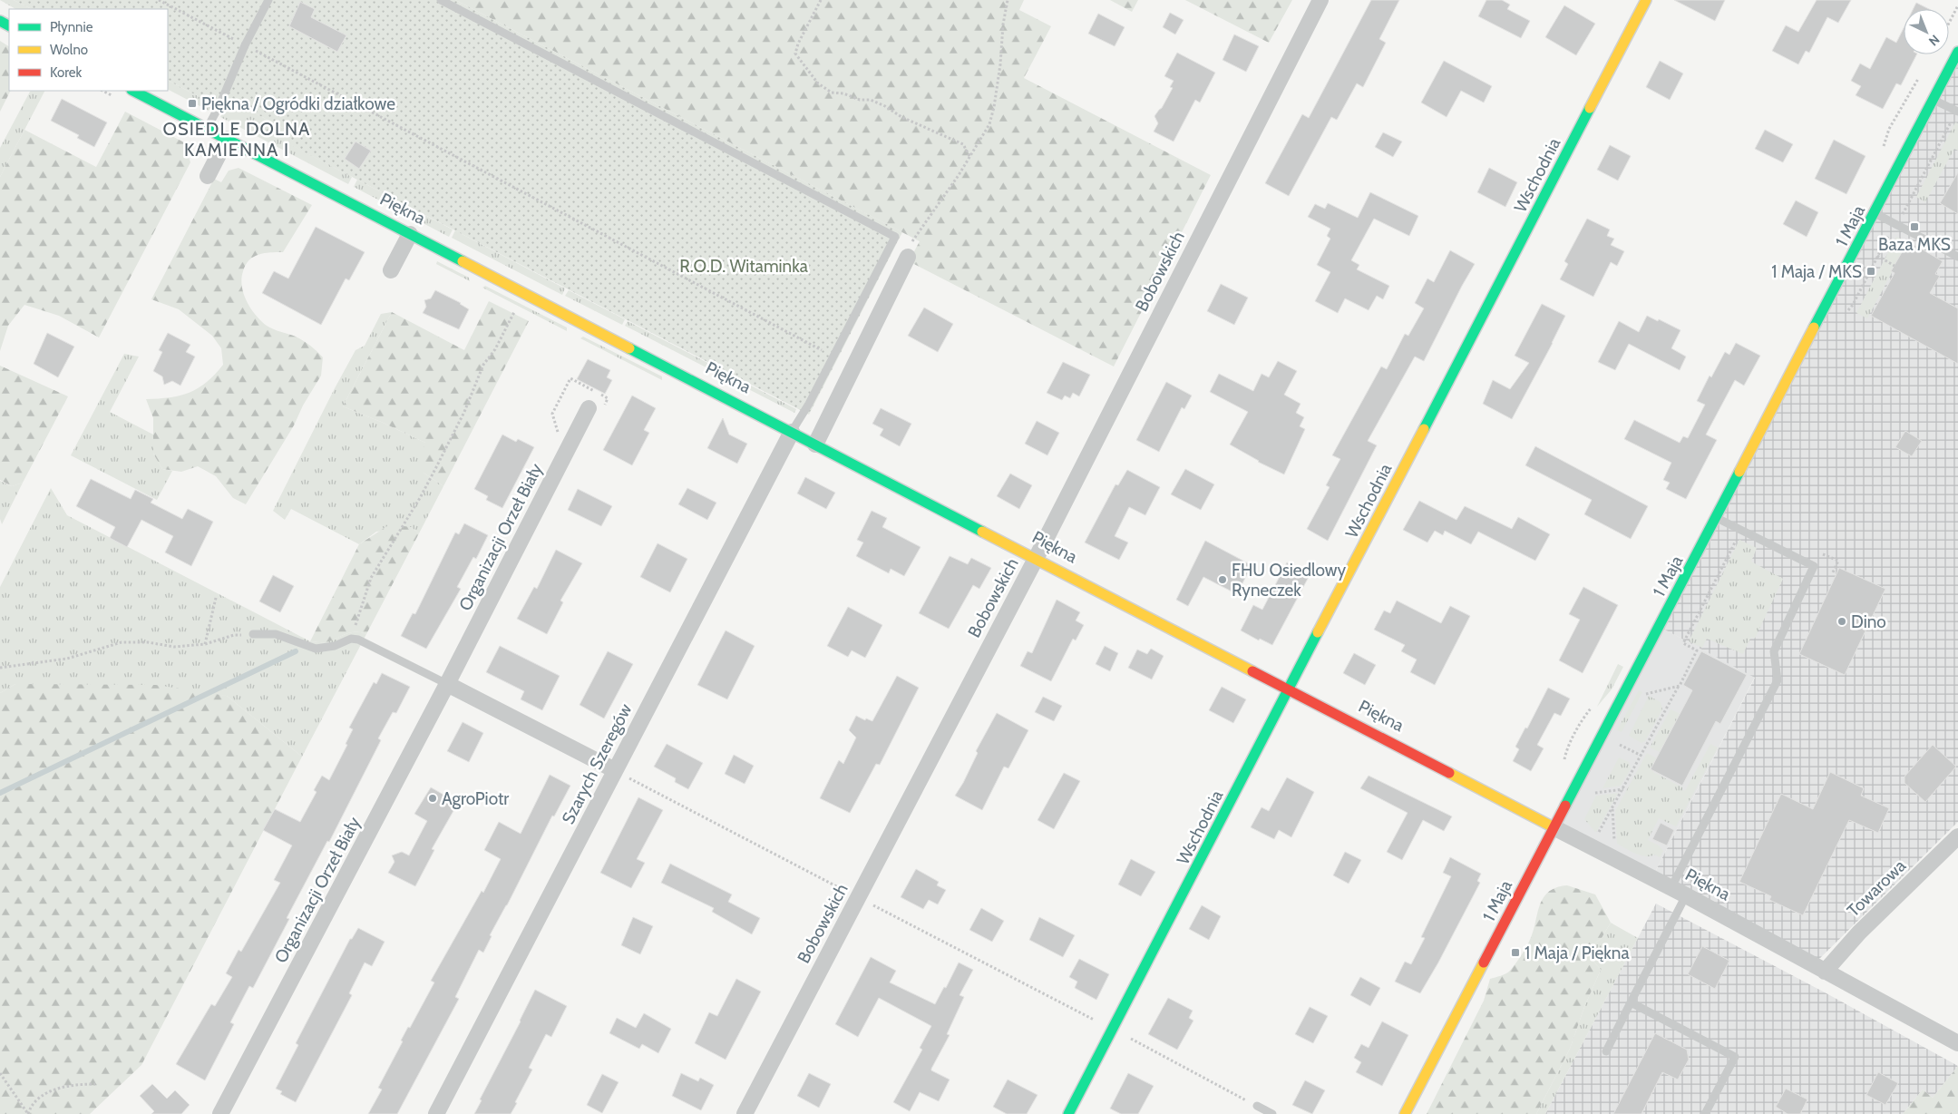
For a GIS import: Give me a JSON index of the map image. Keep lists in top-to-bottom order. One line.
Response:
{"streets":{"street":["Wschodnia","Piękna","1 Maja","Bobowskich","Organizacji Orzeł Biały","Szarych Szeregów","Towarowa"]},"crossings":[["Wschodnia","Piękna"],["Piękna","1 Maja"],["Piękna","Bobowskich"],["Piękna","Szarych Szeregów"],["Piękna","Towarowa"]],"districts":["OSIEDLE DOLNA KAMIENNA I"],"parks":["R.O.D. Witaminka"],"places":{"transit":["Piękna / Ogródki działkowe","Baza MKS","1 Maja / MKS","1 Maja / Piękna"],"other":["FHU Osiedlowy Ryneczek","Dino","AgroPiotr"]},"legend":["Płynnie","Wolno","Korek"],"north":"bottom right"}
